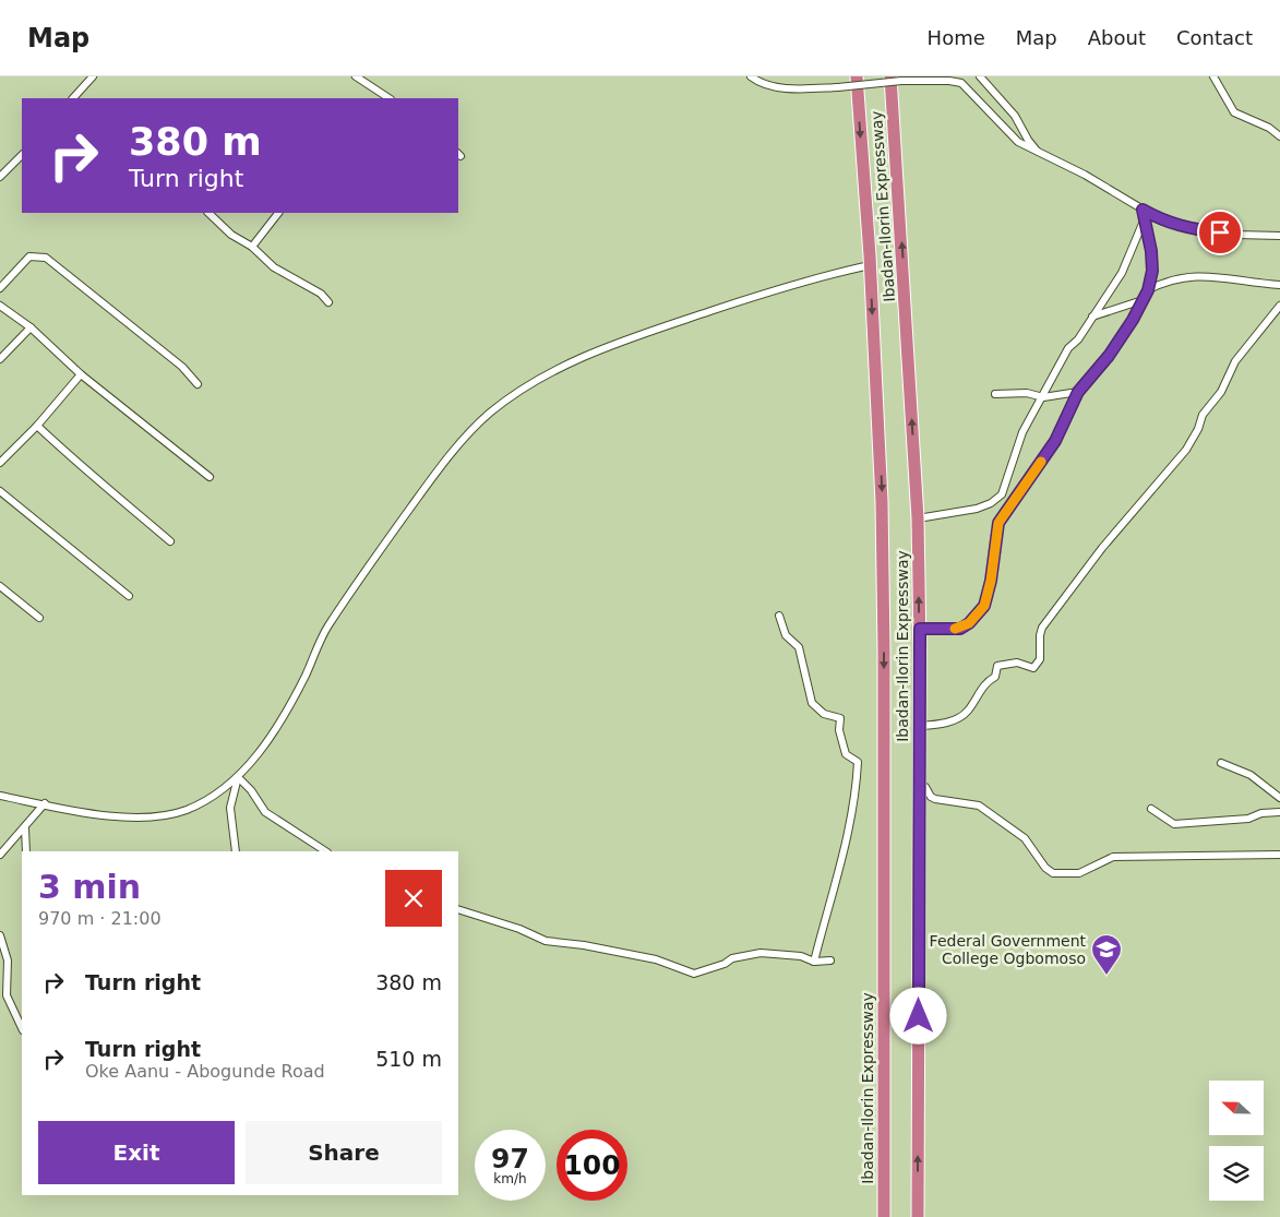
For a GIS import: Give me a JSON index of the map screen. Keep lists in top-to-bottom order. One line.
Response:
{"streets":{"highway":["Ibadan-Ilorin Expressway"]},"places":{"school or university":["Federal Government College Ogbomoso"]},"north":"left","page":{"header":"Map","nav":["Home","Map","About","Contact"],"turn":["380 m","Turn right"],"heading":["3 min","970 m · 21:00"],"list":[{"name":"Turn right","value":"380 m"},{"name":"Turn right","note":"Oke Aanu - Abogunde Road","value":"510 m"}],"buttons":["Exit","Share"],"speed":"97 km/h","limit":"100"}}
